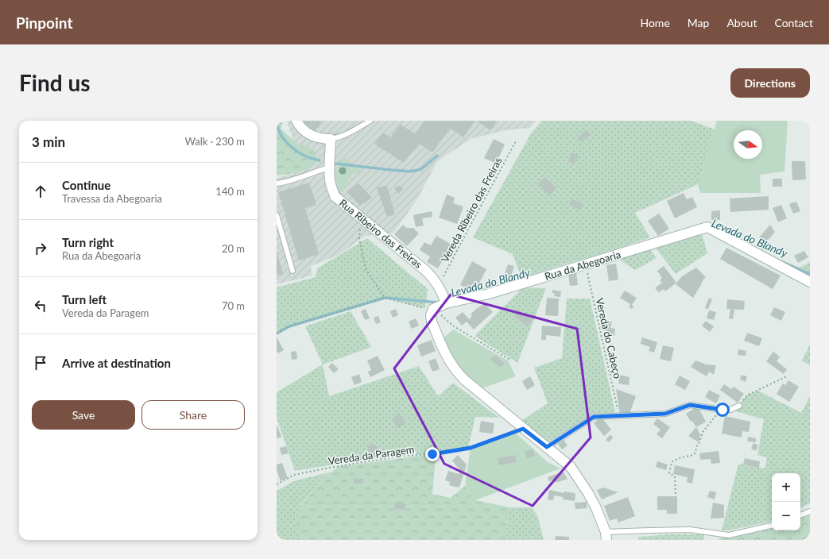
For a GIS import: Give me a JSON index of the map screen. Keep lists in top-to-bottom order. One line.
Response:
{"streets":{"street":["Rua Ribeiro das Freiras","Rua da Abegoaria"],"path":["Vereda Ribeiro das Freiras","Vereda do Cabeço","Vereda da Paragem"]},"crossings":[["Vereda Ribeiro das Freiras","Rua Ribeiro das Freiras"],["Rua Ribeiro das Freiras","Rua da Abegoaria"],["Rua da Abegoaria","Vereda do Cabeço"]],"water":["Levada do Blandy"],"north":"right","page":{"header":"Pinpoint","nav":["Home","Map","About","Contact"],"buttons":["Directions",["Save","Share"]],"title":"Find us","heading":["3 min","Walk · 230 m"],"list":[["Continue","Travessa da Abegoaria","140 m"],["Turn right","Rua da Abegoaria","20 m"],["Turn left","Vereda da Paragem","70 m"],"Arrive at destination"],"map_buttons":["+","−"]}}
